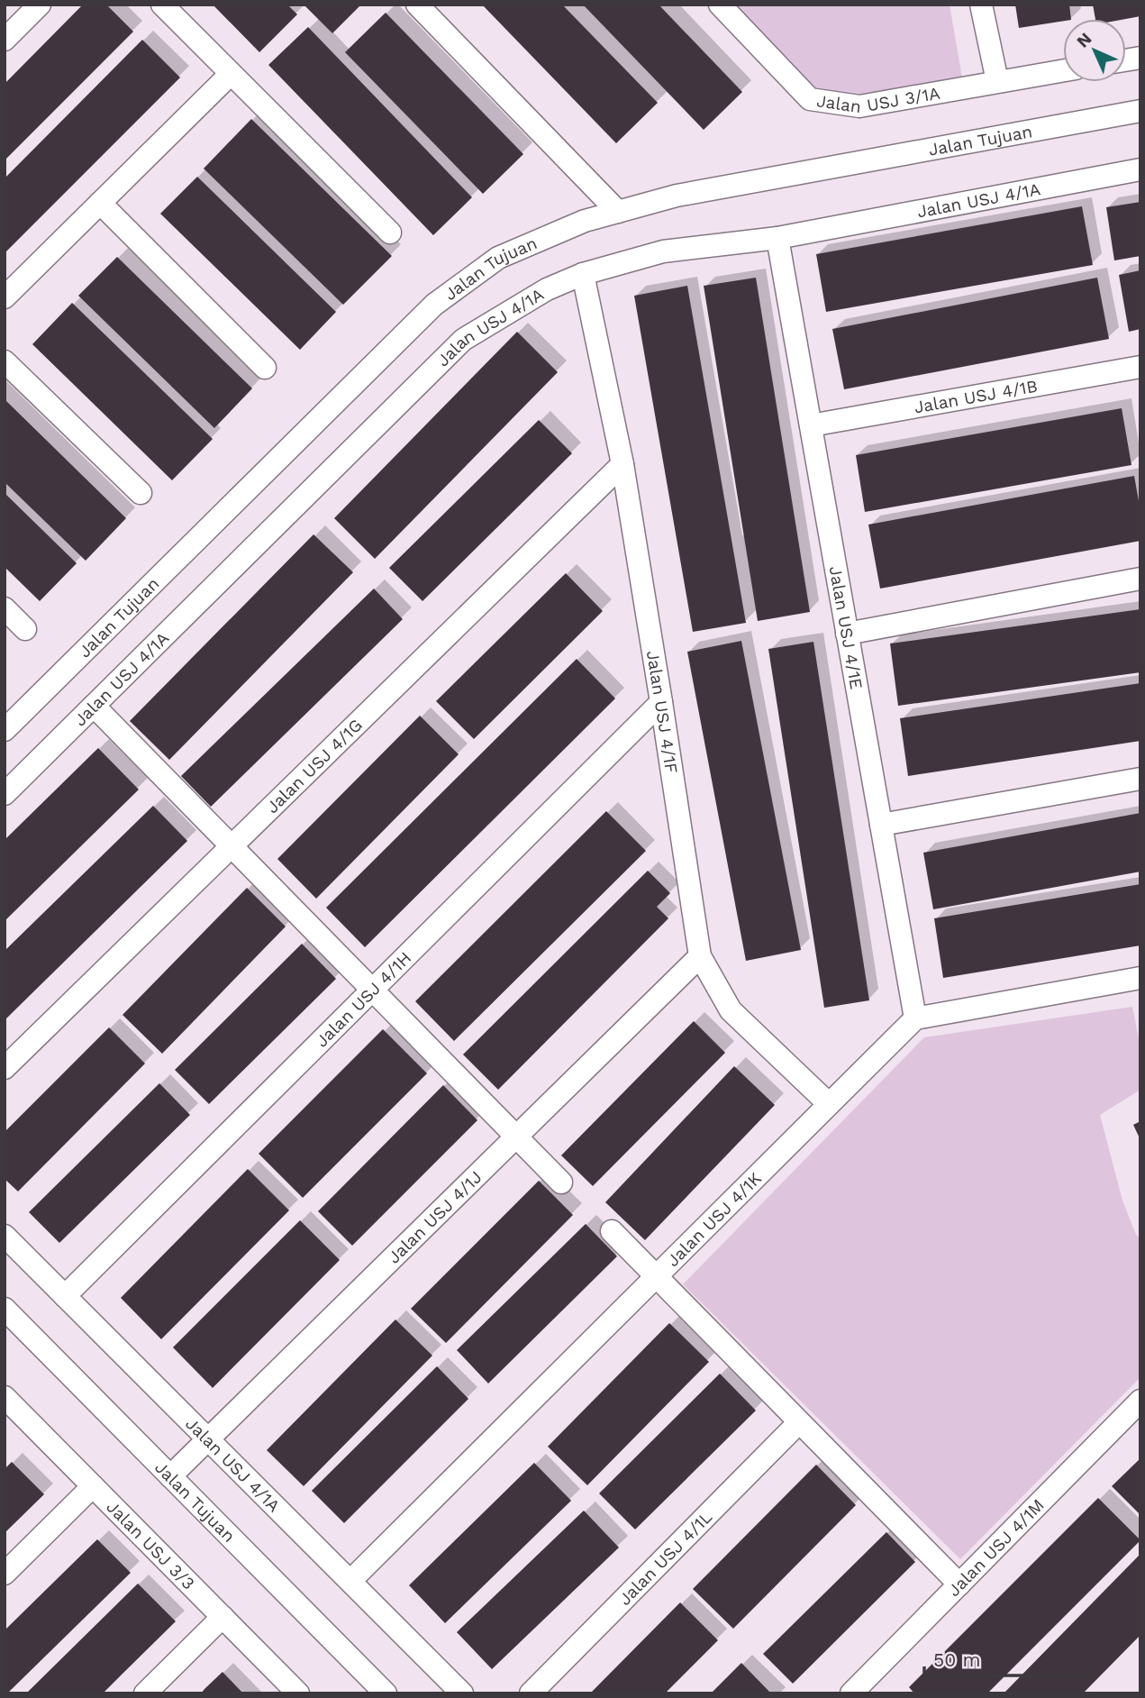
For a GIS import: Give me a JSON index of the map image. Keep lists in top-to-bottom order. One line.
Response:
{"streets":{"street":["Jalan USJ 3/1A","Jalan Tujuan","Jalan USJ 4/1A","Jalan USJ 4/1B","Jalan USJ 4/1E","Jalan USJ 4/1F","Jalan USJ 4/1G","Jalan USJ 4/1H","Jalan USJ 4/1J","Jalan USJ 4/1K","Jalan USJ 3/3","Jalan USJ 4/1M","Jalan USJ 4/1L"]},"crossings":[["Jalan Tujuan","Jalan USJ 4/1J"],["Jalan USJ 4/1A","Jalan USJ 4/1E"],["Jalan USJ 4/1A","Jalan USJ 4/1F"],["Jalan USJ 4/1A","Jalan USJ 4/1H"],["Jalan USJ 4/1A","Jalan USJ 4/1J"],["Jalan USJ 4/1A","Jalan USJ 4/1K"],["Jalan USJ 4/1B","Jalan USJ 4/1E"],["Jalan USJ 4/1E","Jalan USJ 4/1K"],["Jalan USJ 4/1F","Jalan USJ 4/1G"],["Jalan USJ 4/1F","Jalan USJ 4/1H"],["Jalan USJ 4/1F","Jalan USJ 4/1J"],["Jalan USJ 4/1F","Jalan USJ 4/1K"]],"scale_bar":"50 m","north":"top left"}
